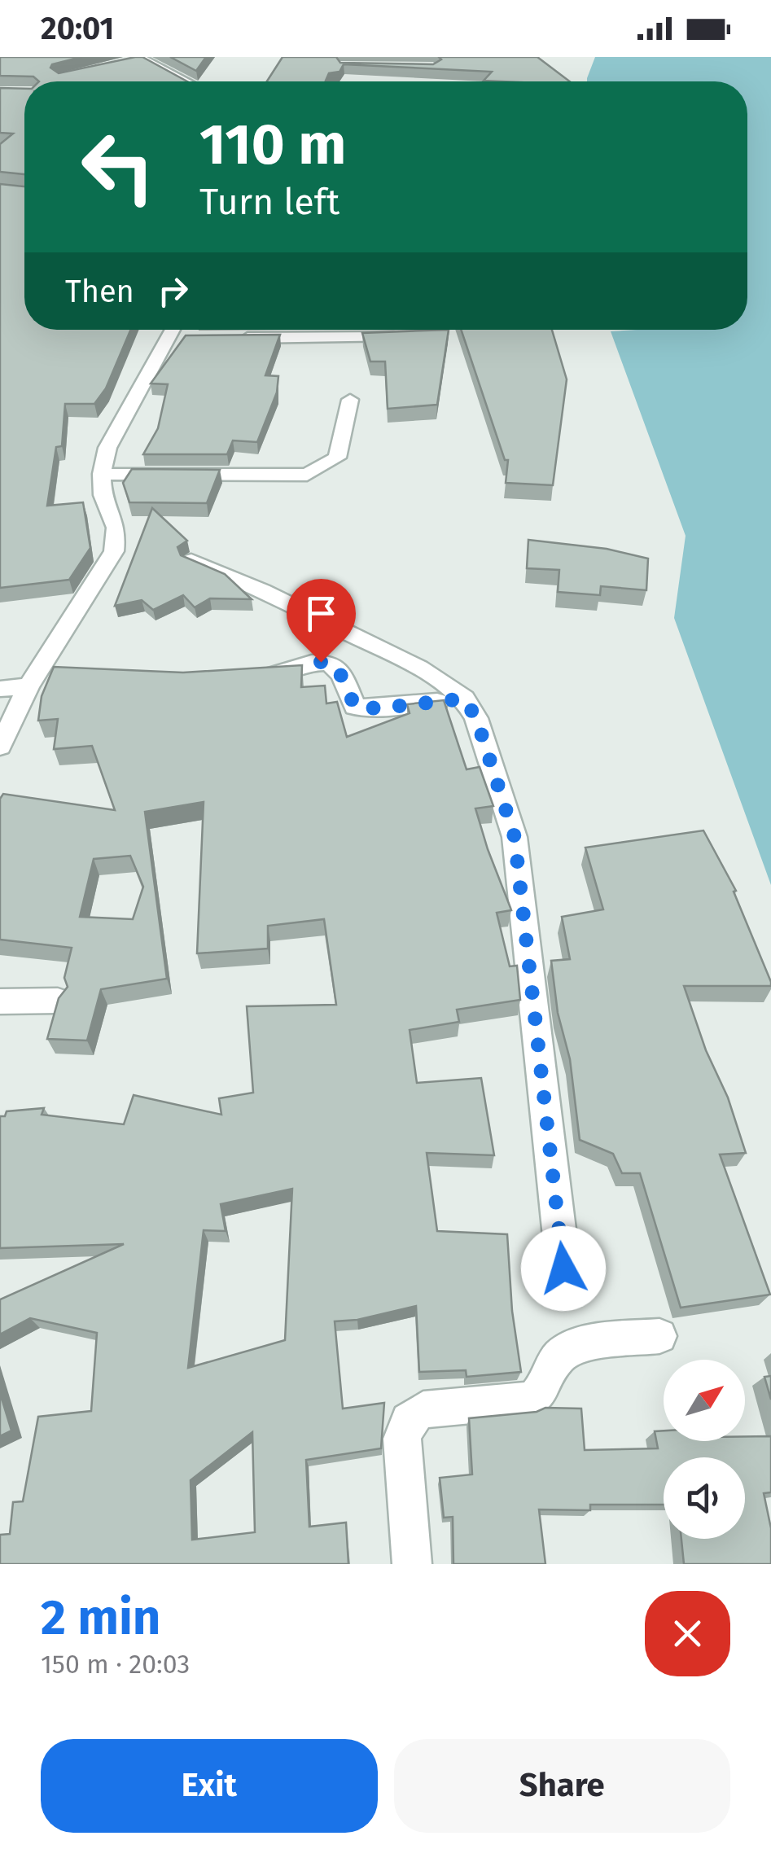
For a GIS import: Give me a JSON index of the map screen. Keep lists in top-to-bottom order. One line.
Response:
{"north":"top right","page":{"status":"20:01","turn":["110 m","Turn left"],"then":"Then","heading":["2 min","150 m · 20:03"],"buttons":["Exit","Share"]}}
